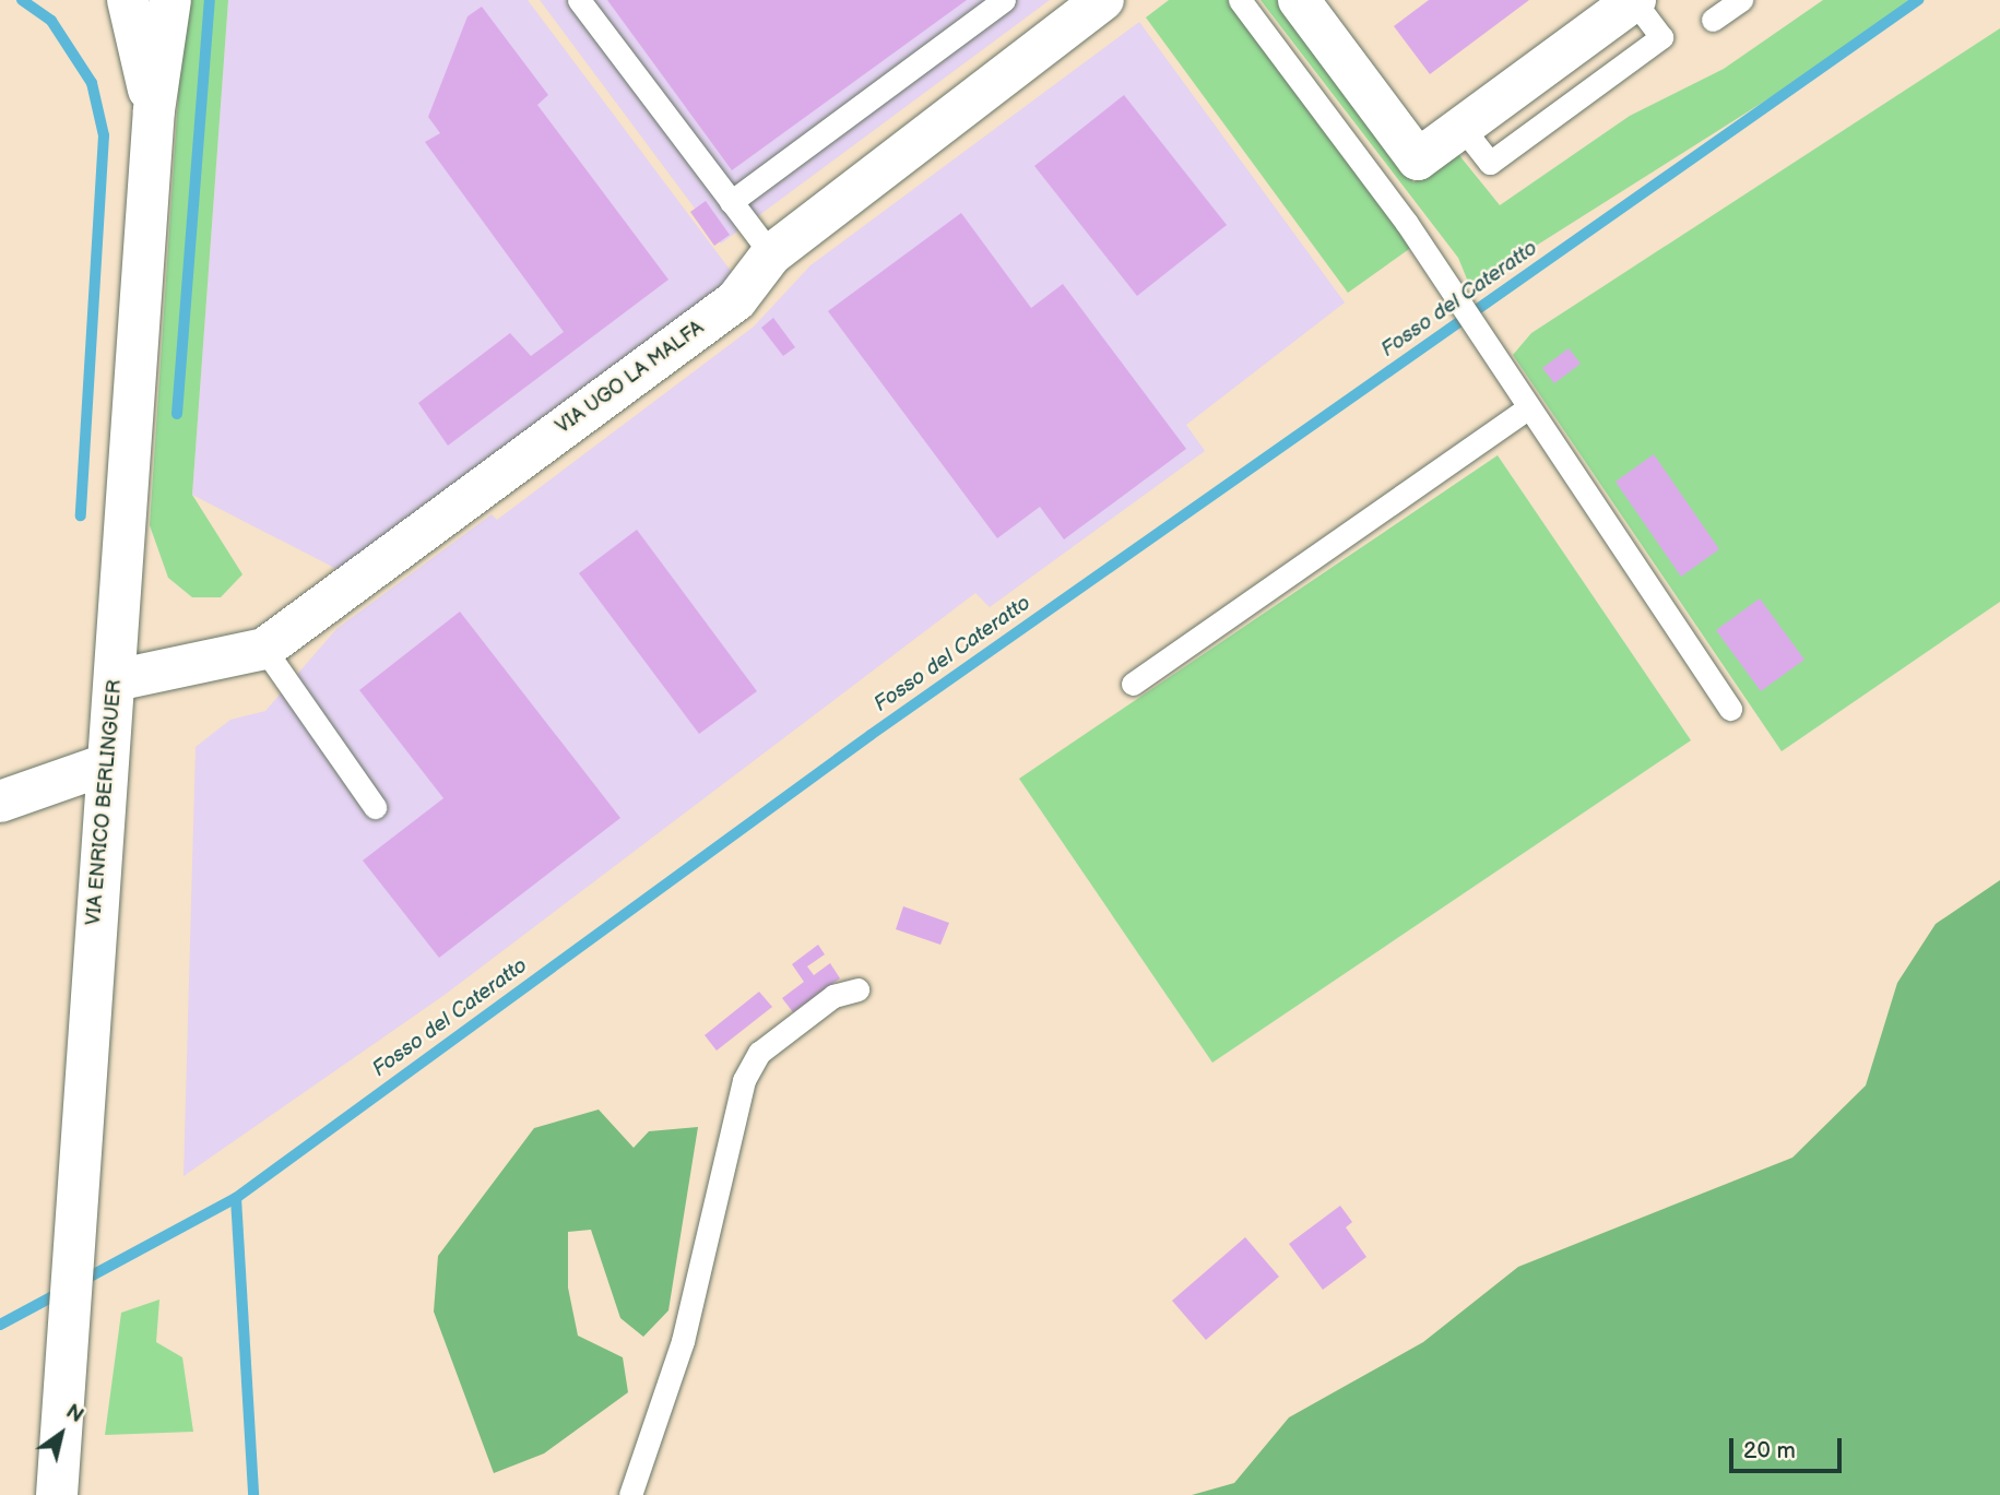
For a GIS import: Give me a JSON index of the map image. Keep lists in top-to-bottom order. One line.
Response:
{"streets":{"street":["VIA UGO LA MALFA","VIA ENRICO BERLINGUER"]},"crossings":[["VIA UGO LA MALFA","VIA ENRICO BERLINGUER"]],"water":["Fosso del Cateratto"],"scale_bar":"20 m","north":"top right"}
